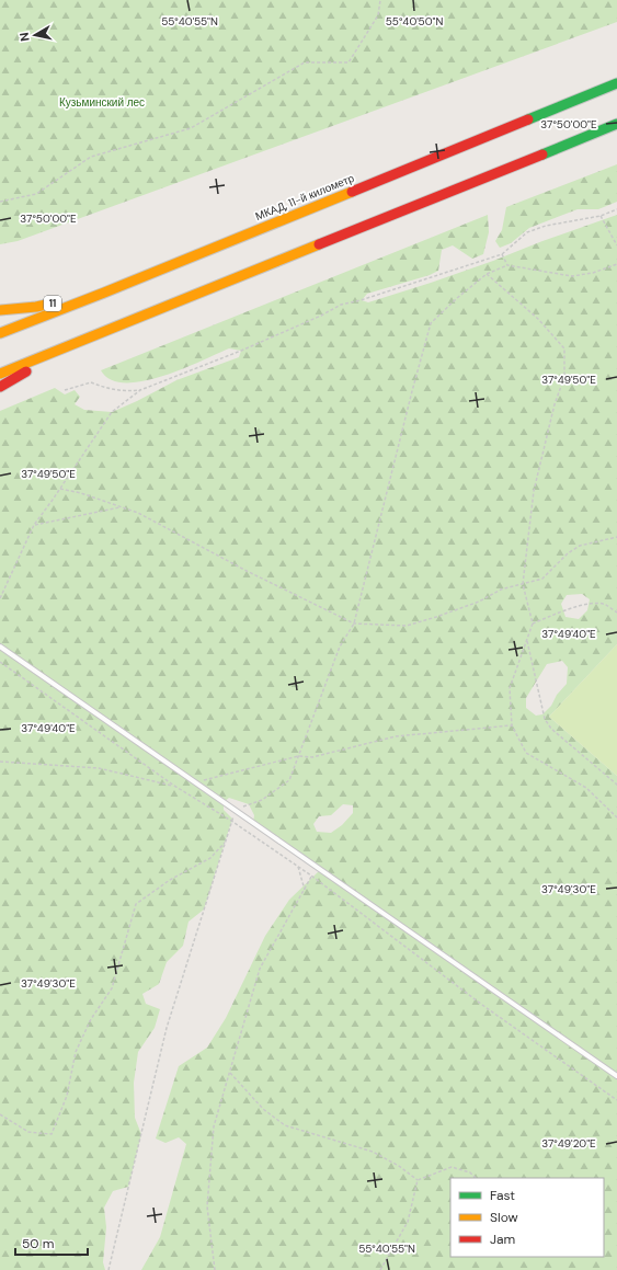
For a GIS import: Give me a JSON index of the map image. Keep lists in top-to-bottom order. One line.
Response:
{"streets":{"highway":["МКАД, 11-й километр","11"]},"crossings":[["МКАД, 11-й километр","11"]],"parks":["Кузьминский лес"],"legend":["Fast","Slow","Jam"],"scale_bar":"50 m","north":"left","coordinates":["55°40'55\"N","55°40'50\"N","37°50'00\"E","37°49'50\"E","37°49'40\"E","37°49'30\"E","37°49'20\"E"]}
